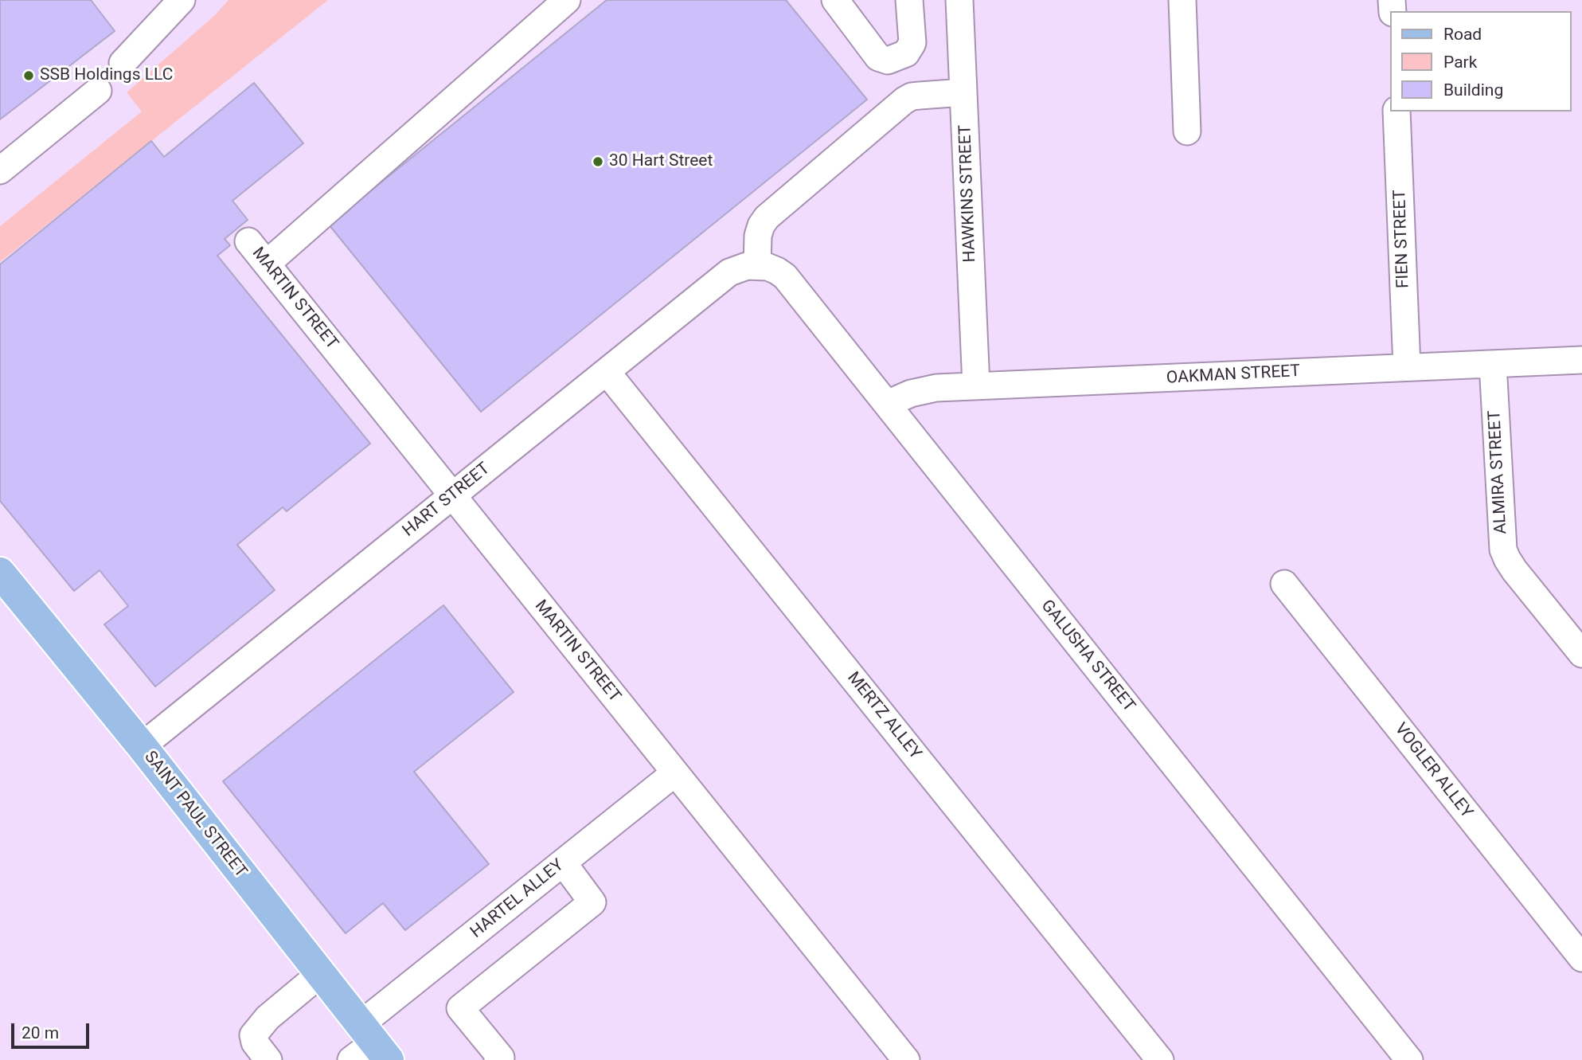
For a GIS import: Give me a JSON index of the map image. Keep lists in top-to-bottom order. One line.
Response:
{"streets":{"main road":["SAINT PAUL STREET"],"street":["HAWKINS STREET","FIEN STREET","MARTIN STREET","OAKMAN STREET","ALMIRA STREET","HART STREET","GALUSHA STREET","MERTZ ALLEY","VOGLER ALLEY","HARTEL ALLEY"]},"crossings":[["HAWKINS STREET","OAKMAN STREET"],["FIEN STREET","OAKMAN STREET"],["MARTIN STREET","HART STREET"],["MARTIN STREET","HARTEL ALLEY"],["OAKMAN STREET","ALMIRA STREET"],["OAKMAN STREET","GALUSHA STREET"],["HART STREET","GALUSHA STREET"],["HART STREET","MERTZ ALLEY"],["HART STREET","SAINT PAUL STREET"],["SAINT PAUL STREET","HARTEL ALLEY"]],"places":["SSB Holdings LLC","30 Hart Street"],"legend":["Road","Park","Building"],"scale_bar":"20 m"}
